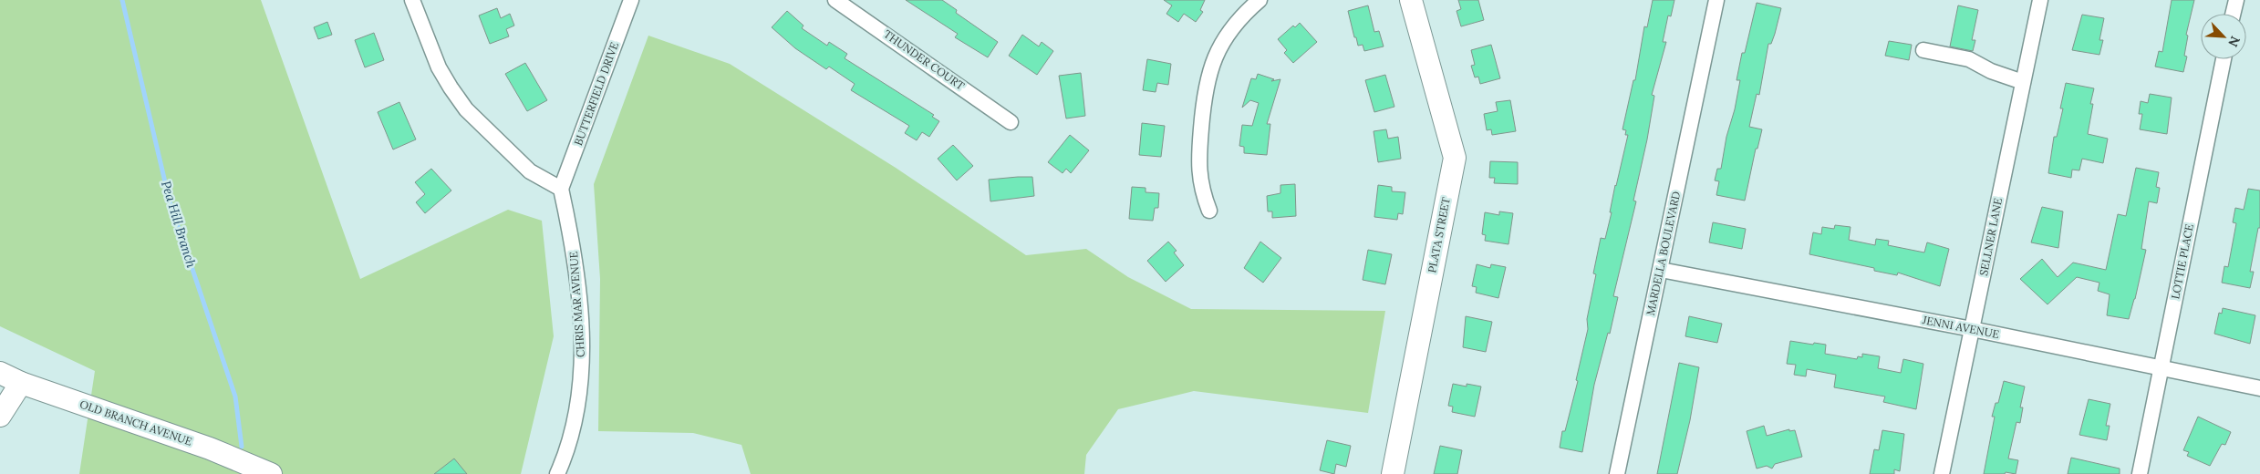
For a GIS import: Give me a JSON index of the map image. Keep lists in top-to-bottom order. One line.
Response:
{"streets":{"street":["THUNDER COURT","BUTTERFIELD DRIVE","PLATA STREET","SELLNER LANE","MARDELLA BOULEVARD","LOTTIE PLACE","CHRIS MAR AVENUE","JENNI AVENUE","OLD BRANCH AVENUE"]},"crossings":[["BUTTERFIELD DRIVE","CHRIS MAR AVENUE"],["SELLNER LANE","JENNI AVENUE"],["MARDELLA BOULEVARD","JENNI AVENUE"],["LOTTIE PLACE","JENNI AVENUE"]],"water":["Pea Hill Branch"],"north":"bottom right"}
